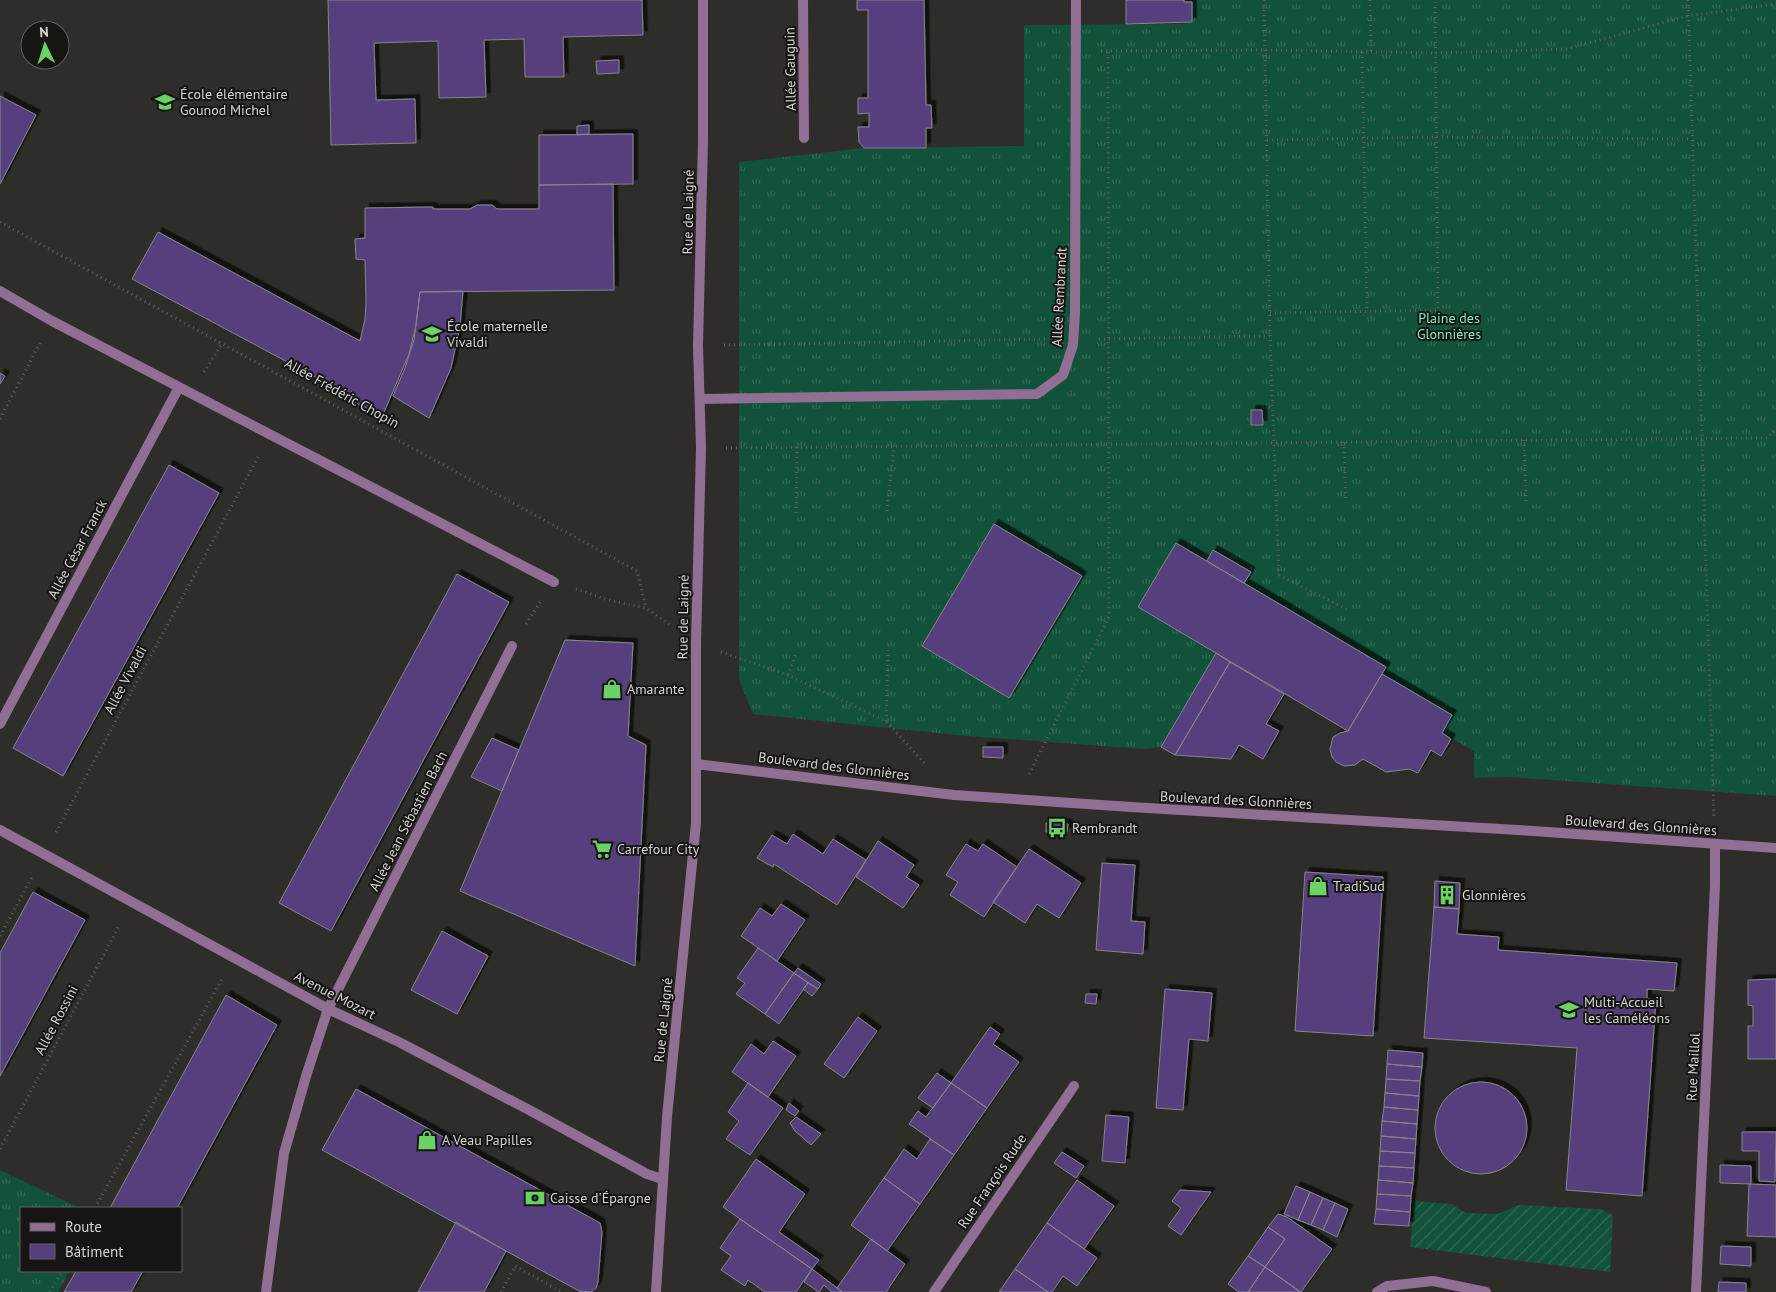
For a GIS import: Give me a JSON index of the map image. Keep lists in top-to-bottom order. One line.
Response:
{"streets":{"street":["Allée Gauguin","Rue de Laigné","Allée Rembrandt","Allée César Franck","Boulevard des Glonnières","Allée Jean Sébastien Bach","Avenue Mozart","Rue Maillol","Rue François Rude"],"path":["Allée Frédéric Chopin","Allée Vivaldi","Allée Rossini"]},"crossings":[["Rue de Laigné","Allée Rembrandt"],["Rue de Laigné","Boulevard des Glonnières"],["Rue de Laigné","Avenue Mozart"],["Allée Vivaldi","Avenue Mozart"],["Boulevard des Glonnières","Rue Maillol"],["Allée Jean Sébastien Bach","Avenue Mozart"],["Avenue Mozart","Allée Rossini"]],"parks":["Plaine des Glonnières"],"places":{"school or university":["École élémentaire Gounod Michel","École maternelle Vivaldi","Multi-Accueil les Caméléons"],"shop":["Amarante","TradiSud","A Veau Papilles"],"bus stop":["Rembrandt"],"supermarket":["Carrefour City"],"building":["Glonnières"],"bank":["Caisse d'Épargne"]},"legend":["Route","Bâtiment"],"north":"top"}
